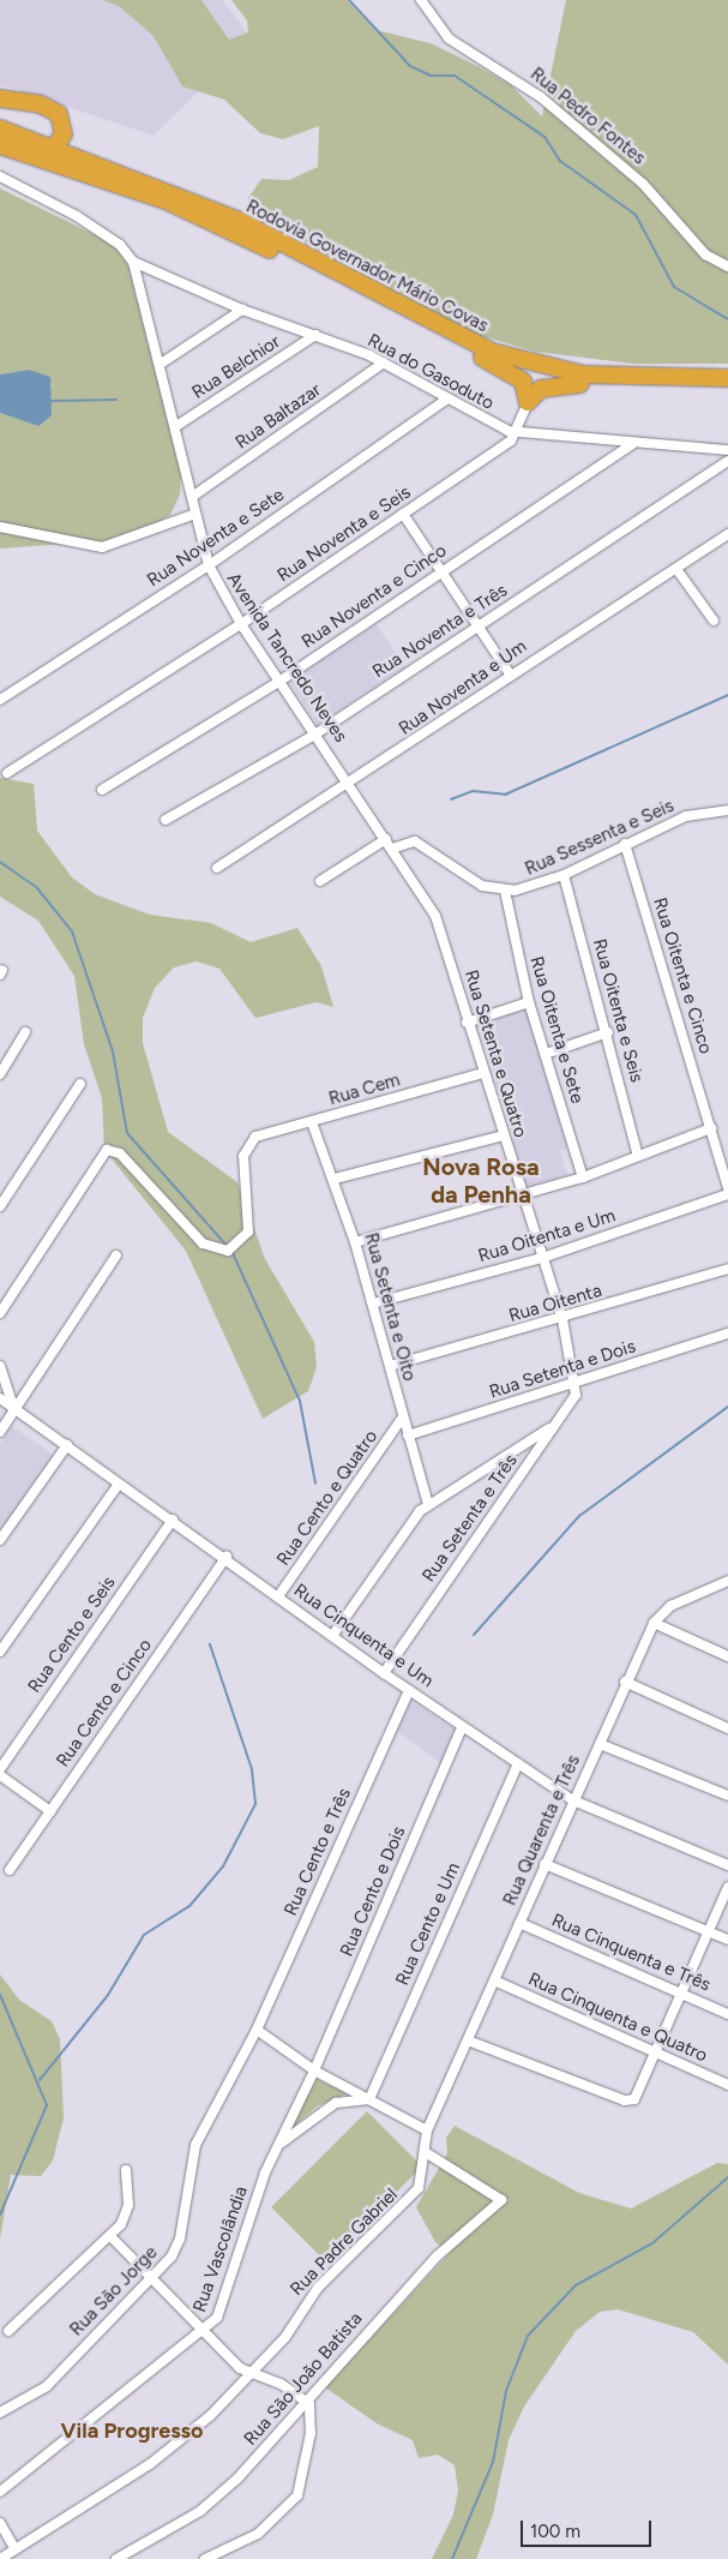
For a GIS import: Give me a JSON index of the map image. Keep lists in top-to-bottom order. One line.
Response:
{"streets":{"highway":["Rodovia Governador Mário Covas"],"street":["Rua Pedro Fontes","Rua Belchior","Rua do Gasoduto","Rua Baltazar","Rua Noventa e Seis","Rua Noventa e Sete","Rua Noventa e Cinco","Rua Noventa e Três","Avenida Tancredo Neves","Rua Noventa e Um","Rua Sessenta e Seis","Rua Oitenta e Cinco","Rua Oitenta e Seis","Rua Oitenta e Sete","Rua Setenta e Quatro","Rua Cem","Rua Oitenta e Um","Rua Oitenta","Rua Setenta e Oito","Rua Setenta e Dois","Rua Cento e Quatro","Rua Setenta e Três","Rua Cento e Seis","Rua Cinquenta e Um","Rua Cento e Cinco","Rua Quarenta e Três","Rua Cento e Três","Rua Cento e Dois","Rua Cento e Um","Rua Cinquenta e Três","Rua Cinquenta e Quatro","Rua Padre Gabriel","Rua Vascolândia","Rua São Jorge","Rua São João Batista"]},"crossings":[["Rua Belchior","Rua do Gasoduto"],["Rua Belchior","Avenida Tancredo Neves"],["Rua do Gasoduto","Rua Baltazar"],["Rua do Gasoduto","Rua Noventa e Seis"],["Rua do Gasoduto","Rua Noventa e Sete"],["Rua do Gasoduto","Rua Noventa e Cinco"],["Rua do Gasoduto","Avenida Tancredo Neves"],["Rua Baltazar","Avenida Tancredo Neves"],["Rua Noventa e Seis","Avenida Tancredo Neves"],["Rua Noventa e Sete","Avenida Tancredo Neves"],["Rua Noventa e Cinco","Avenida Tancredo Neves"],["Rua Noventa e Três","Avenida Tancredo Neves"],["Avenida Tancredo Neves","Rua Noventa e Um"],["Avenida Tancredo Neves","Rua Setenta e Quatro"],["Rua Sessenta e Seis","Rua Oitenta e Cinco"],["Rua Sessenta e Seis","Rua Oitenta e Seis"],["Rua Sessenta e Seis","Rua Oitenta e Sete"],["Rua Setenta e Quatro","Rua Cem"],["Rua Setenta e Quatro","Rua Oitenta e Um"],["Rua Setenta e Quatro","Rua Oitenta"],["Rua Setenta e Quatro","Rua Setenta e Dois"],["Rua Setenta e Quatro","Rua Setenta e Três"],["Rua Cem","Rua Setenta e Oito"],["Rua Oitenta e Um","Rua Setenta e Oito"],["Rua Oitenta","Rua Setenta e Oito"],["Rua Setenta e Oito","Rua Setenta e Dois"],["Rua Setenta e Oito","Rua Cento e Quatro"],["Rua Setenta e Dois","Rua Setenta e Três"],["Rua Cento e Quatro","Rua Cinquenta e Um"],["Rua Setenta e Três","Rua Cinquenta e Um"],["Rua Cento e Seis","Rua Cinquenta e Um"],["Rua Cinquenta e Um","Rua Cento e Cinco"],["Rua Cinquenta e Um","Rua Quarenta e Três"],["Rua Cinquenta e Um","Rua Cento e Três"],["Rua Cinquenta e Um","Rua Cento e Dois"],["Rua Cinquenta e Um","Rua Cento e Um"],["Rua Quarenta e Três","Rua Cinquenta e Três"],["Rua Quarenta e Três","Rua Cinquenta e Quatro"],["Rua Quarenta e Três","Rua Padre Gabriel"],["Rua Cento e Três","Rua São Jorge"],["Rua Cento e Dois","Rua Vascolândia"],["Rua Padre Gabriel","Rua São João Batista"]],"districts":["Nova Rosa da Penha","Vila Progresso"],"scale_bar":"100 m"}
